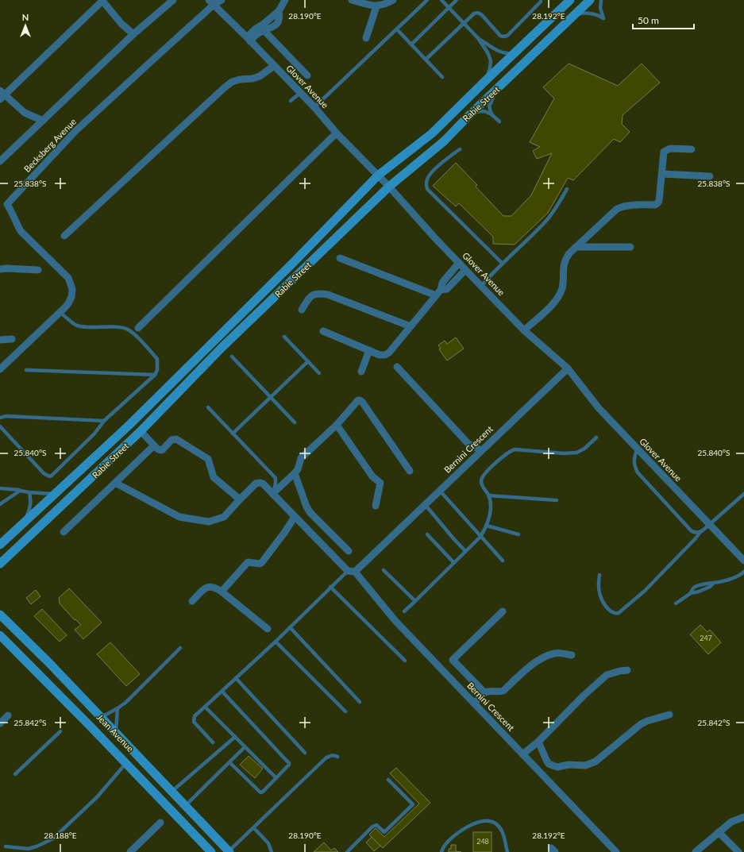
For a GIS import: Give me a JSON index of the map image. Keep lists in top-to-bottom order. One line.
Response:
{"streets":{"main road":["Rabie Street","Jean Avenue"],"street":["Glover Avenue","Becksberg Avenue","Bernini Crescent"]},"crossings":[["Glover Avenue","Rabie Street"],["Glover Avenue","Becksberg Avenue"],["Glover Avenue","Bernini Crescent"]],"house_numbers":["247","248"],"scale_bar":"50 m","north":"top","coordinates":["28.190°E","28.192°E","25.838°S","25.840°S","25.842°S","28.188°E"]}
